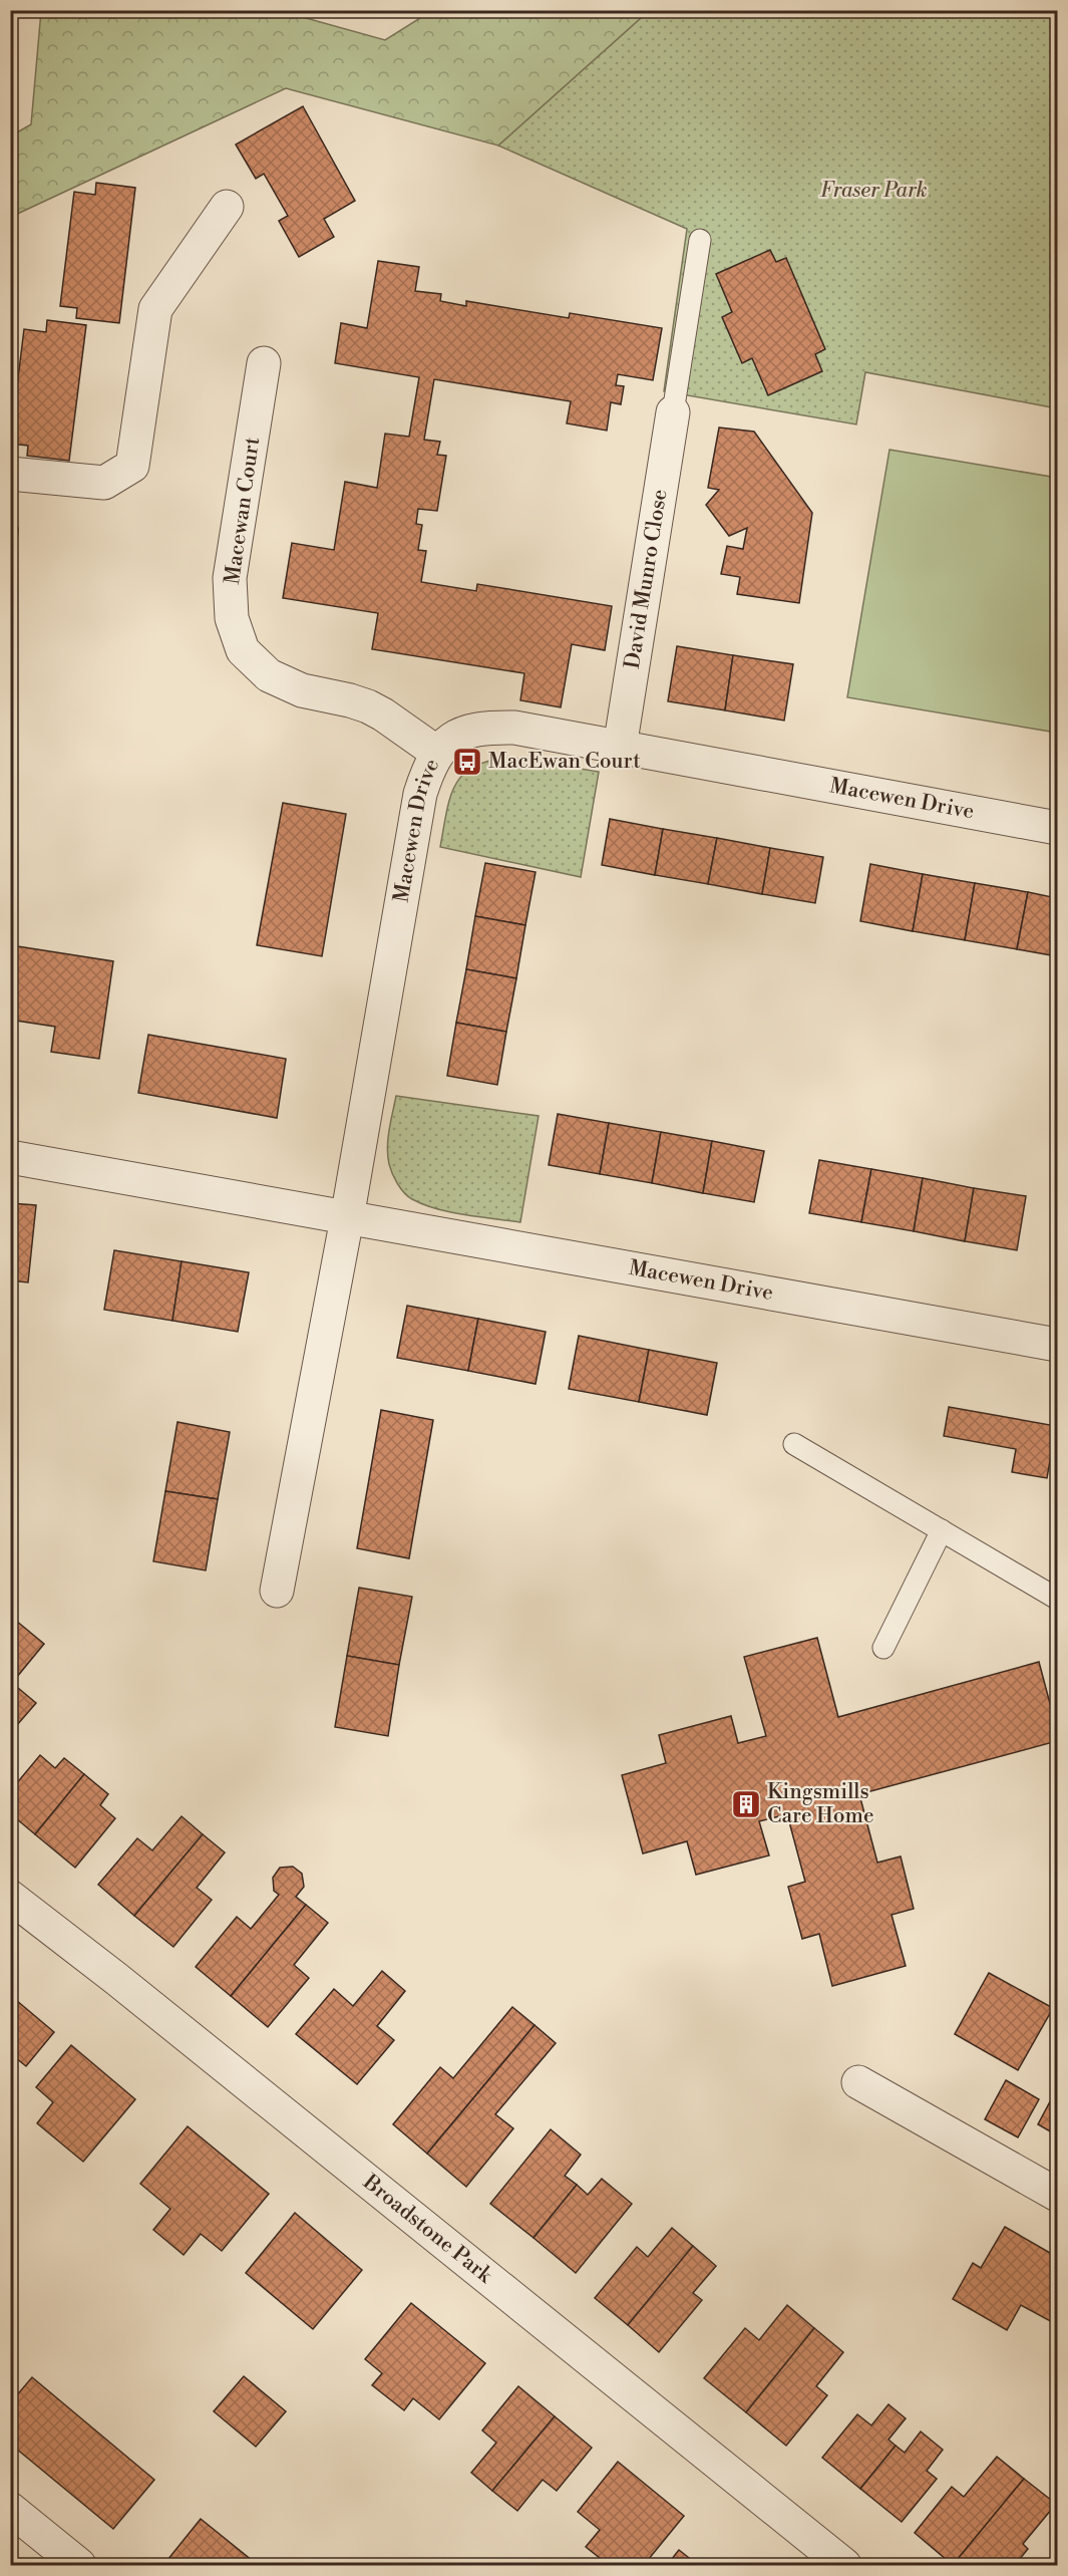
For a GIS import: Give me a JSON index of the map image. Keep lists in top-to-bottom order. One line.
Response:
{"streets":{"street":["Macewan Court","David Munro Close","Macewen Drive","Broadstone Park"]},"crossings":[["Macewan Court","Macewen Drive"],["David Munro Close","Macewen Drive"]],"parks":["Fraser Park"],"places":{"bus stop":["MacEwan Court"],"building":["Kingsmills Care Home"]}}
